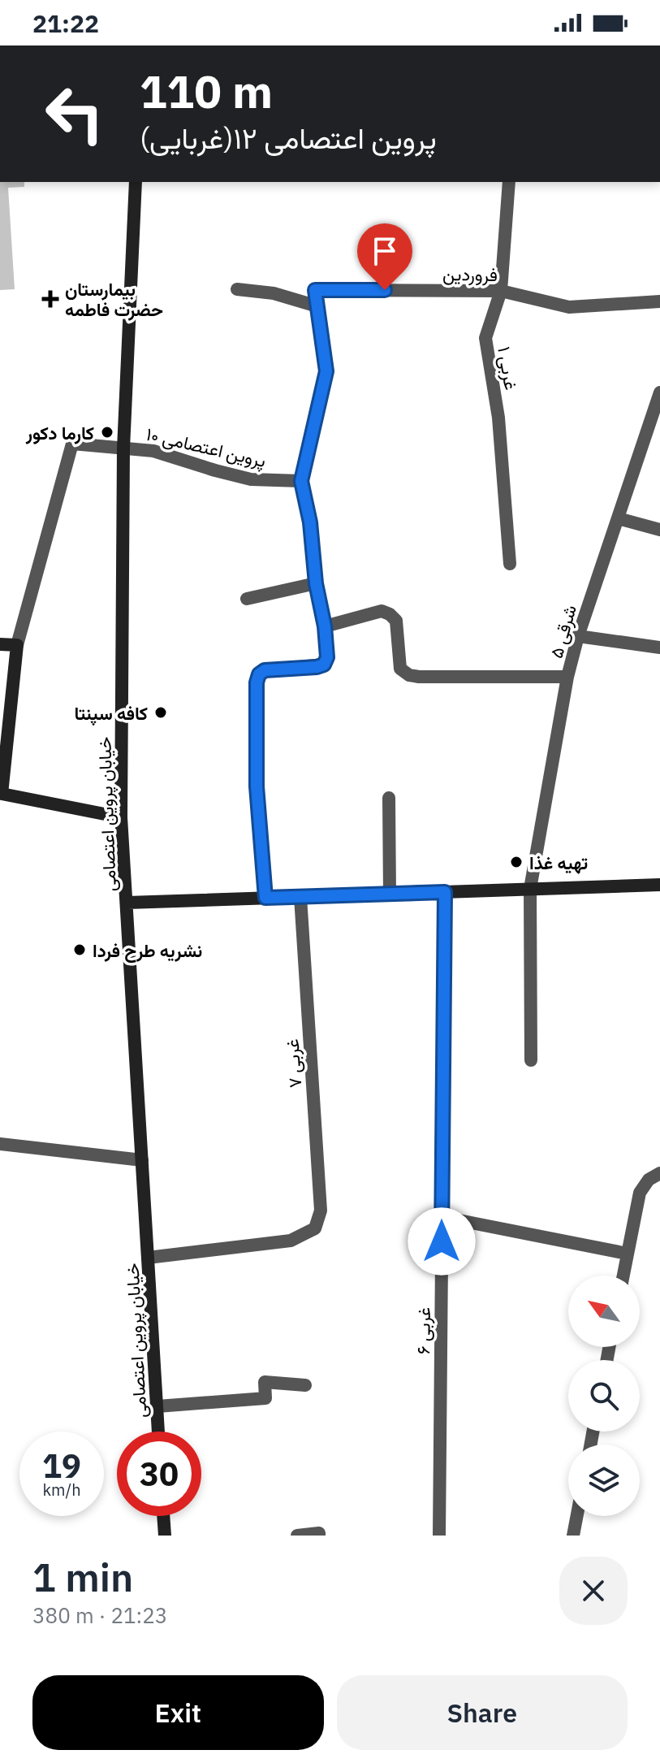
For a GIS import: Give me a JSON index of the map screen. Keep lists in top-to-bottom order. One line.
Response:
{"streets":{"street":["فروردین","غربی ۱","پروین اعتصامی ۱۰","شرقی ۵","خیابان پروین اعتصامی","غربی ۷","غربی ۶"]},"crossings":[["فروردین","غربی ۱"],["پروین اعتصامی ۱۰","خیابان پروین اعتصامی"],["خیابان پروین اعتصامی","غربی ۷"]],"places":{"health":["بیمارستان حضرت فاطمه"],"other":["کارما دکور","کافه سپنتا","تهیه غذا","نشریه طرح فردا"]},"north":"top left","page":{"status":"21:22","turn":["110 m","پروین اعتصامی ۱۲(غربایی)"],"speed":"19 km/h","limit":"30","heading":["1 min","380 m · 21:23"],"buttons":["Exit","Share"]}}
